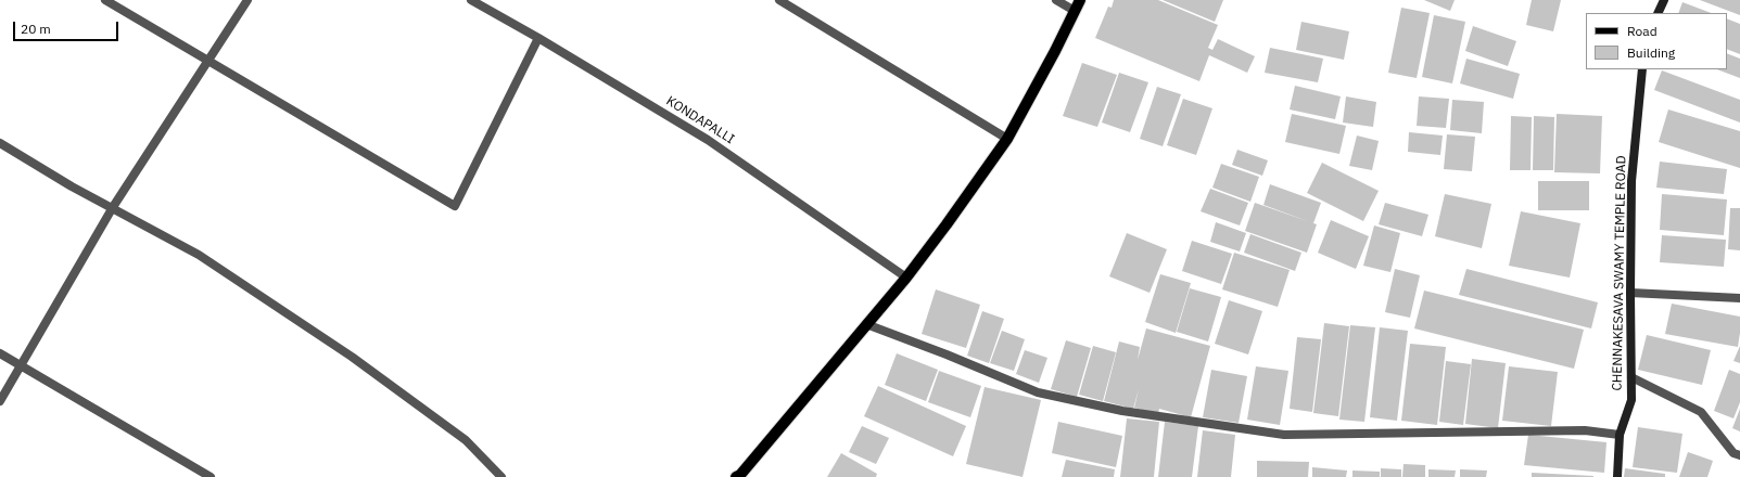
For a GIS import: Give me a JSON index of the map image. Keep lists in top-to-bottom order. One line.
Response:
{"streets":{"main road":["CHENNAKESAVA SWAMY TEMPLE ROAD"],"street":["KONDAPALLI"]},"legend":["Road","Building"],"scale_bar":"20 m"}
